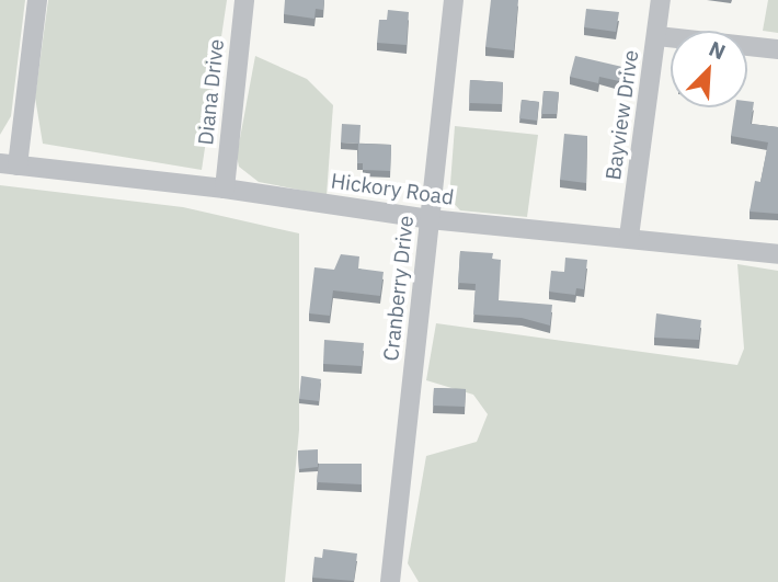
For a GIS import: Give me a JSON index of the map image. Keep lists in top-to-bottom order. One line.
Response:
{"streets":{"street":["Diana Drive","Bayview Drive","Hickory Road","Cranberry Drive"]},"crossings":[["Diana Drive","Hickory Road"],["Bayview Drive","Hickory Road"],["Hickory Road","Cranberry Drive"]],"north":"top right"}
